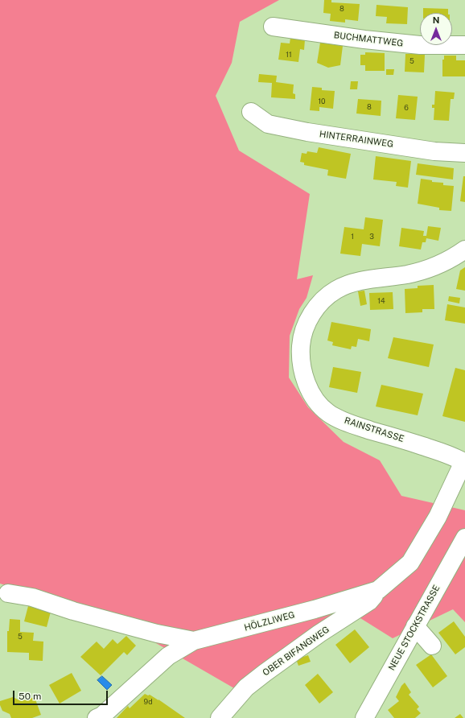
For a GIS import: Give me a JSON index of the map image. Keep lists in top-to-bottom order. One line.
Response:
{"streets":{"street":["BUCHMATTWEG","HINTERRAINWEG","RAINSTRASSE","HÖLZLIWEG","NEUE STOCKSTRASSE","OBER BIFANGWEG"]},"crossings":[["RAINSTRASSE","HÖLZLIWEG"],["HÖLZLIWEG","OBER BIFANGWEG"]],"house_numbers":["8","11","5","10","8","6","1","3","14","5","9d"],"scale_bar":"50 m","north":"top"}
